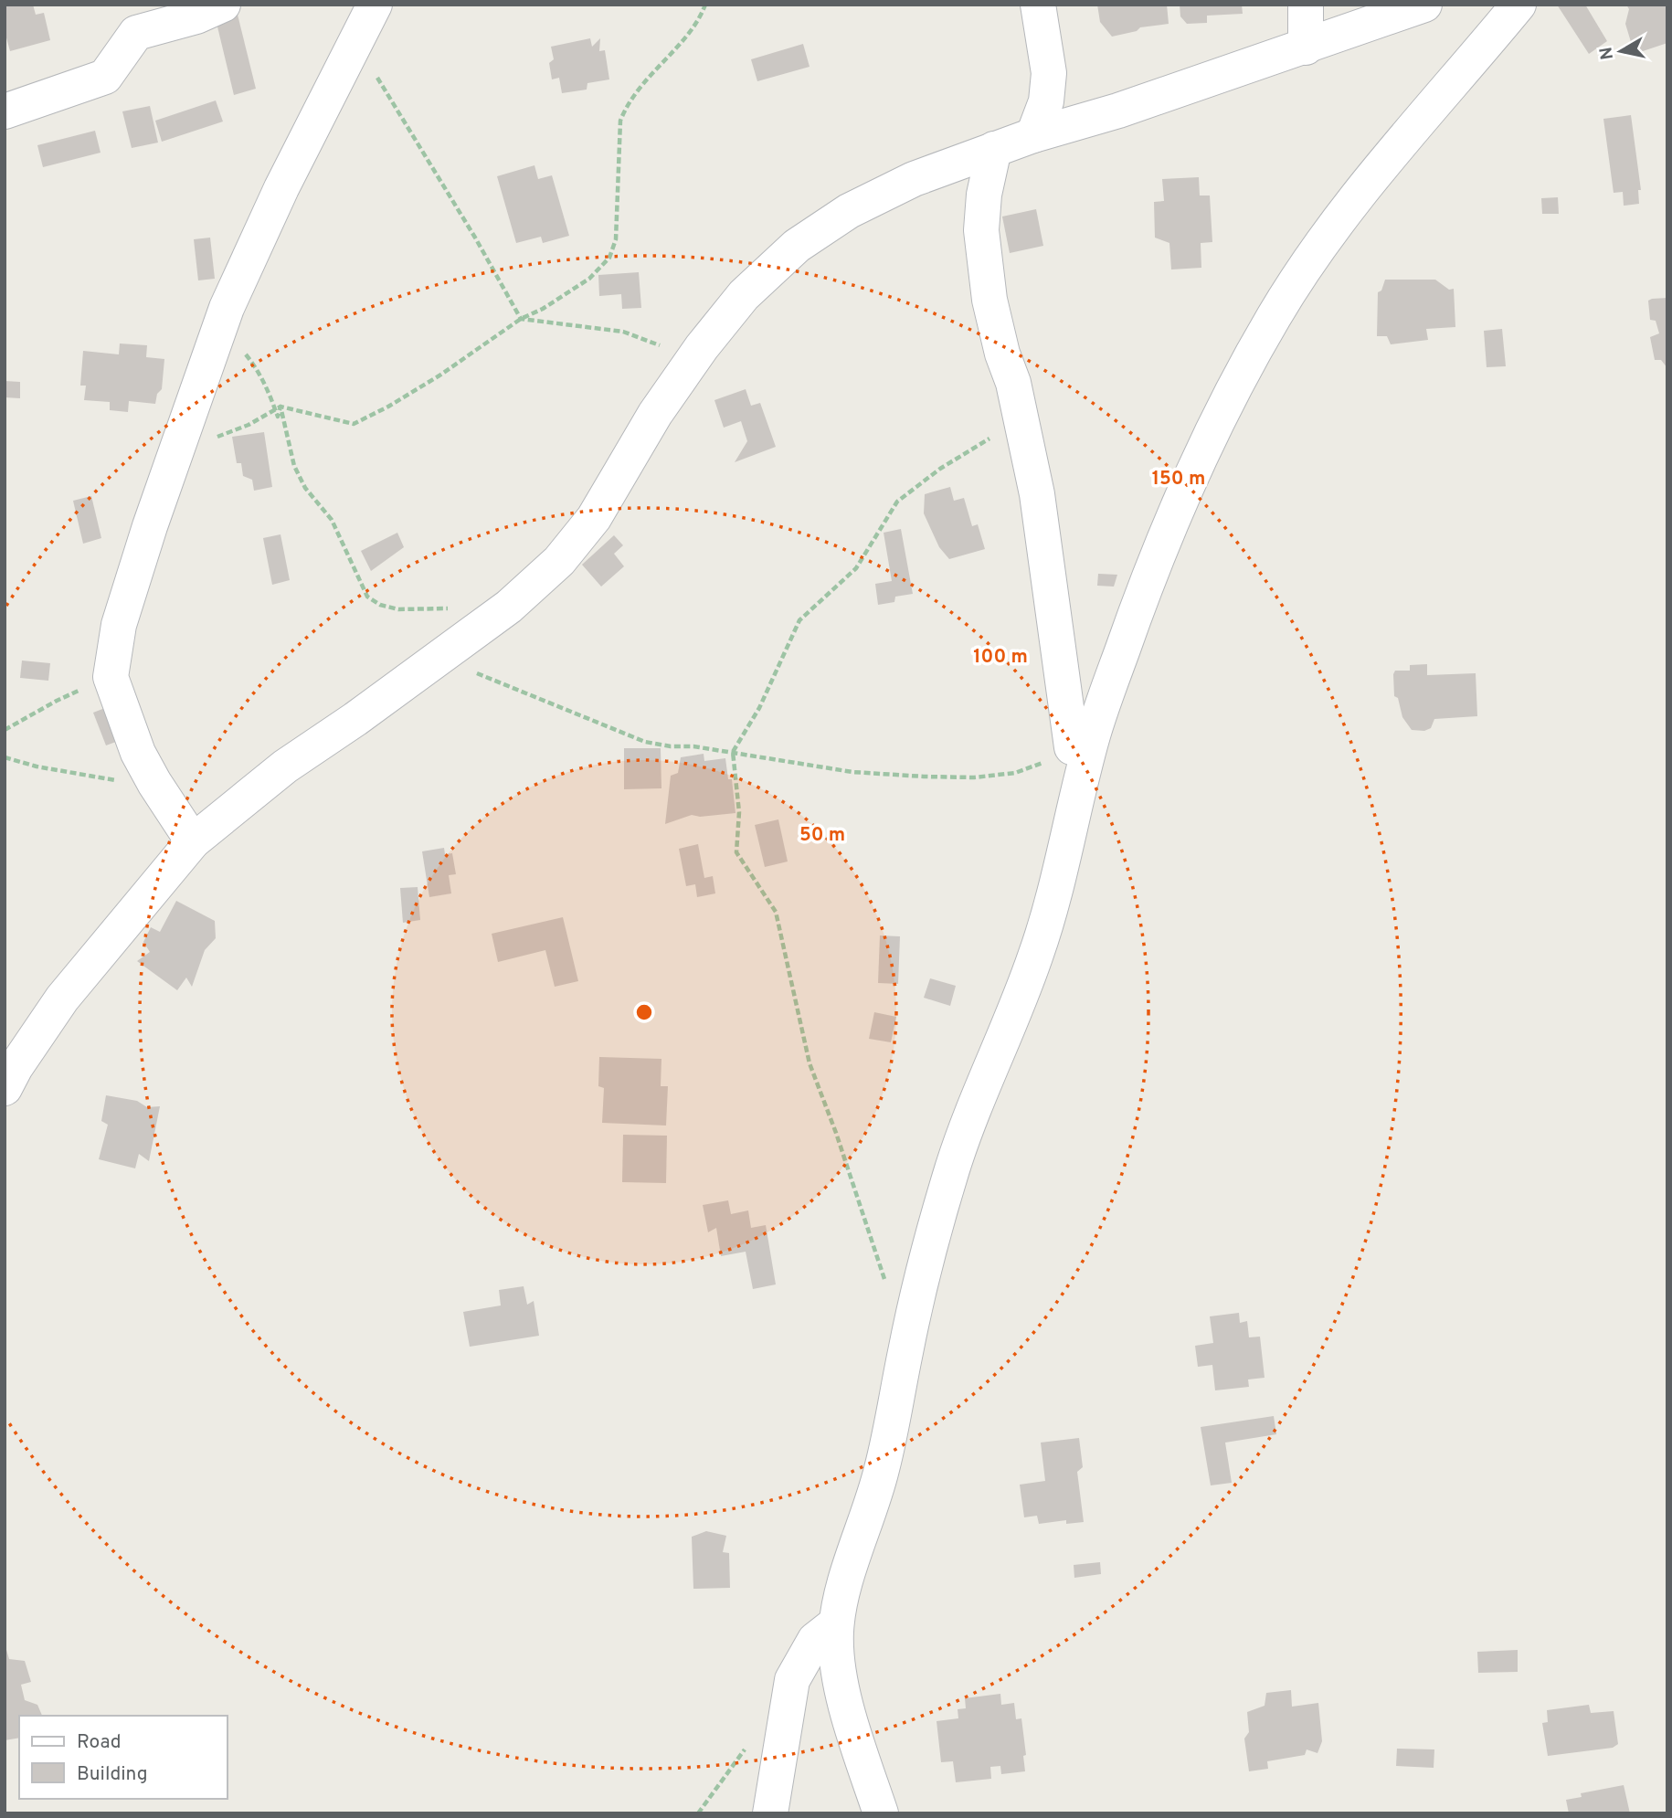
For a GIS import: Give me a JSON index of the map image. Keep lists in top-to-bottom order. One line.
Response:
{"legend":["Road","Building"],"north":"left","rings":["150 m","100 m","50 m"]}
